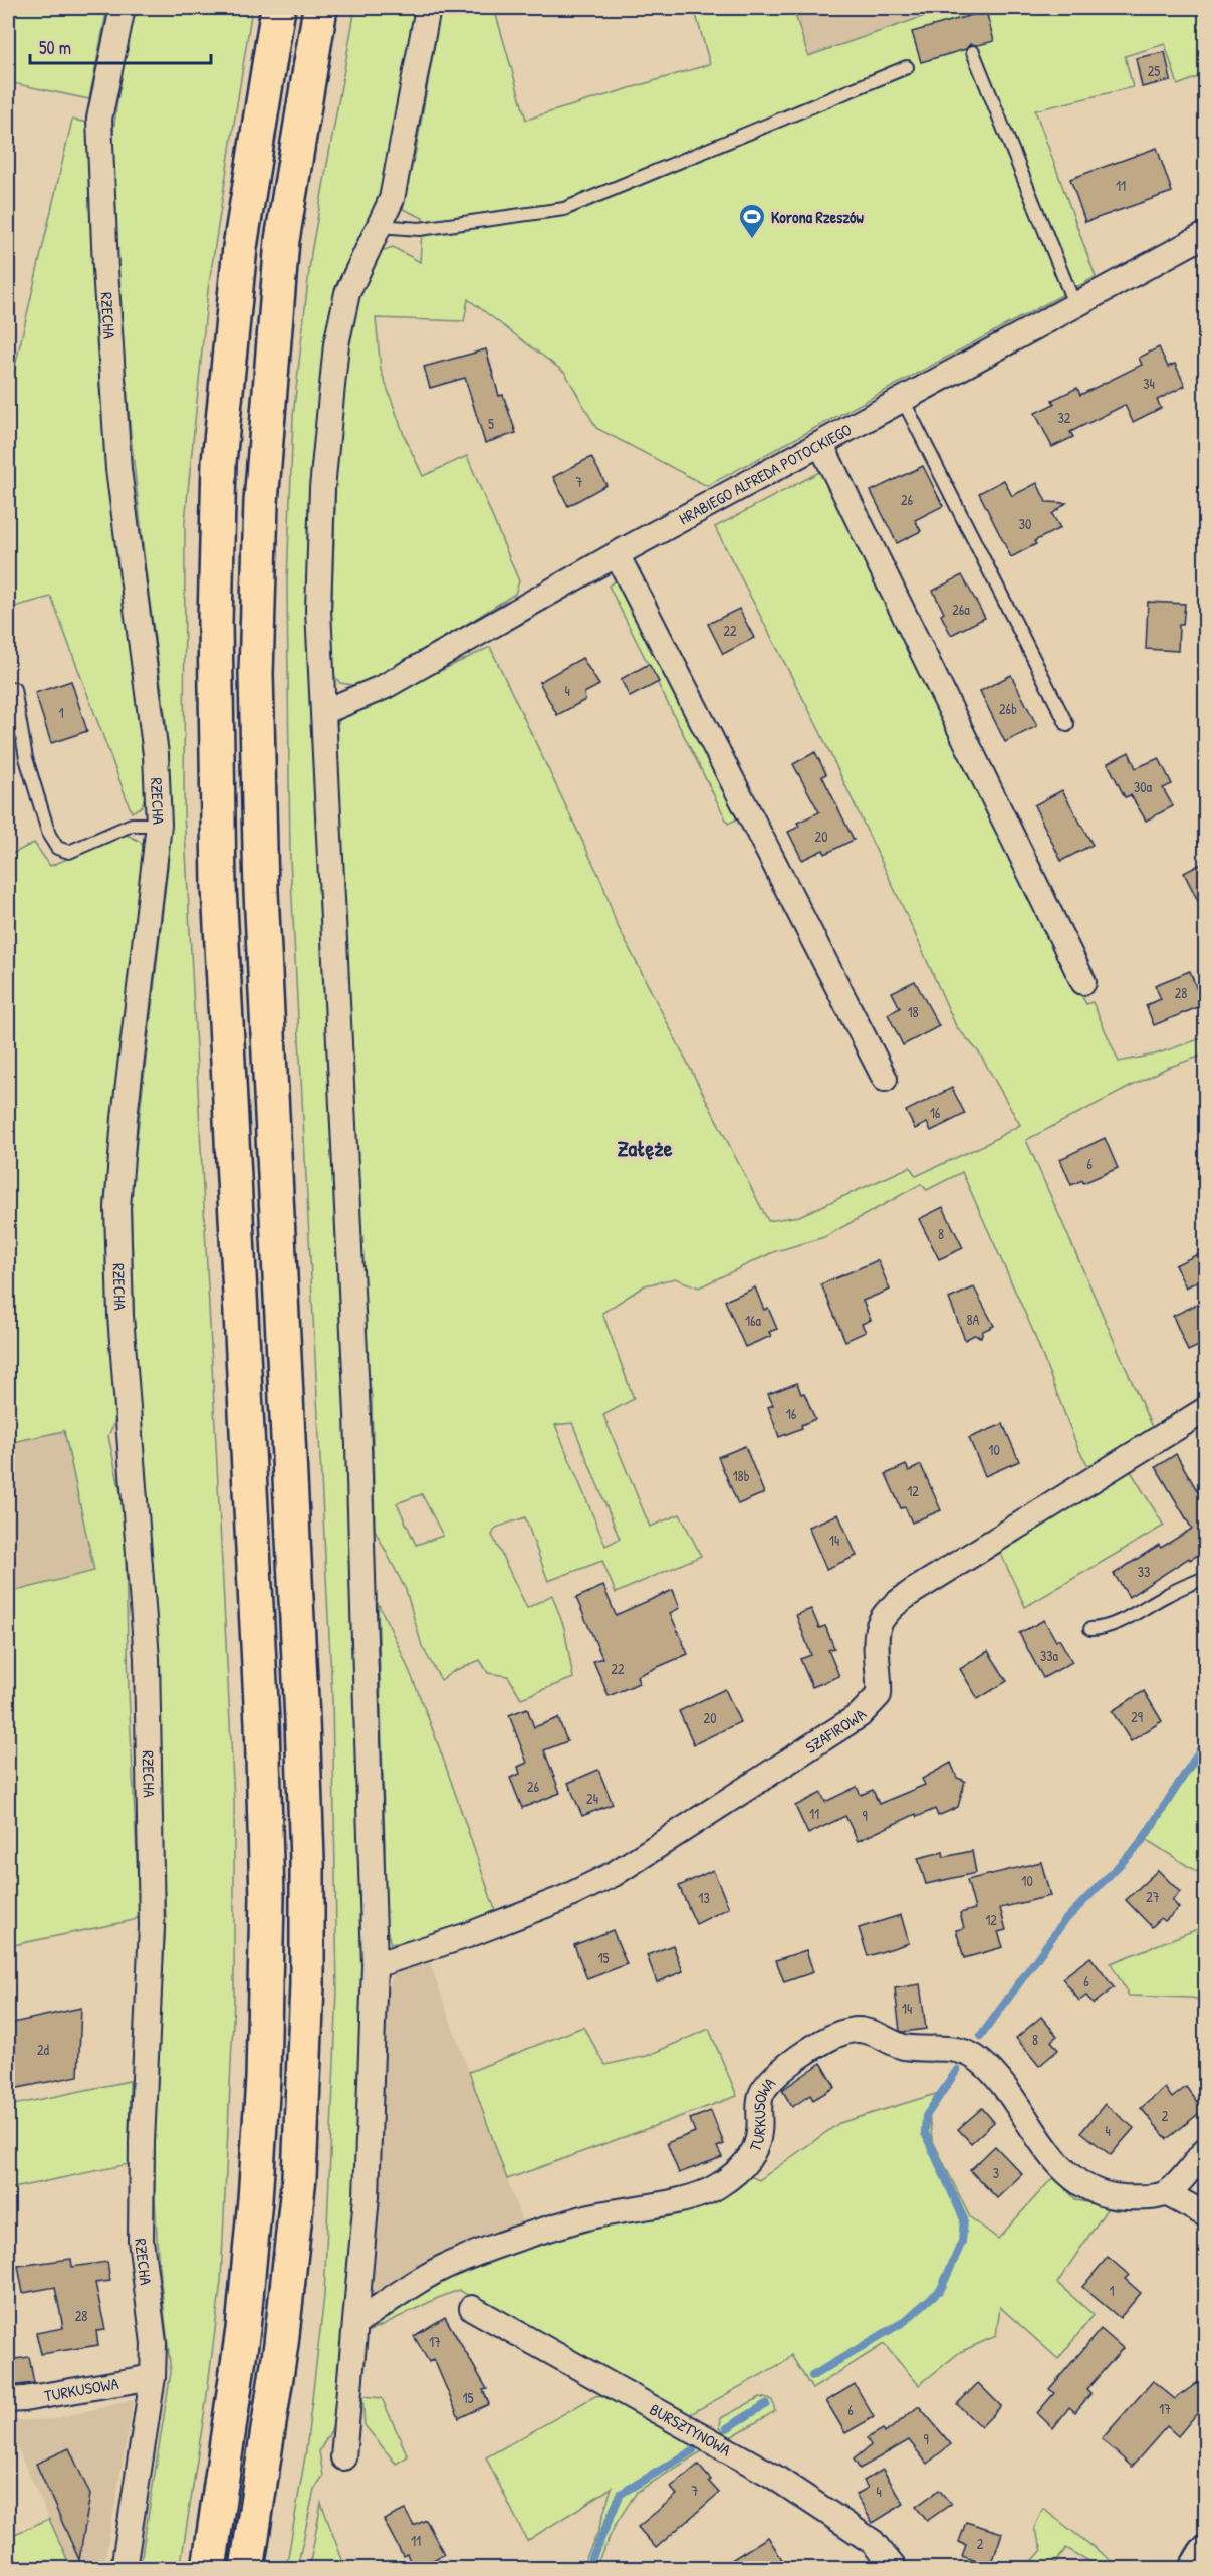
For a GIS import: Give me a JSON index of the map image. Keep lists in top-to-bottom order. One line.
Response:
{"streets":{"street":["RZECHA","HRABIEGO ALFREDA POTOCKIEGO","SZAFIROWA","TURKUSOWA","BURSZTYNOWA"]},"crossings":[["RZECHA","TURKUSOWA"]],"districts":["Załęże"],"places":{"sports":["Korona Rzeszów"]},"house_numbers":["25","11","34","32","5","7","26","30","26a","22","4","26b","1","30a","20","28","18","16","6","8","8A","16a","16","10","18b","12","14","33","33a","22","29","20","26","24","11","9","10","27","13","12","15","6","14","8","2d","2","4","3","1","28","17","15","17","6","9","7","4","11","2"],"scale_bar":"50 m"}
